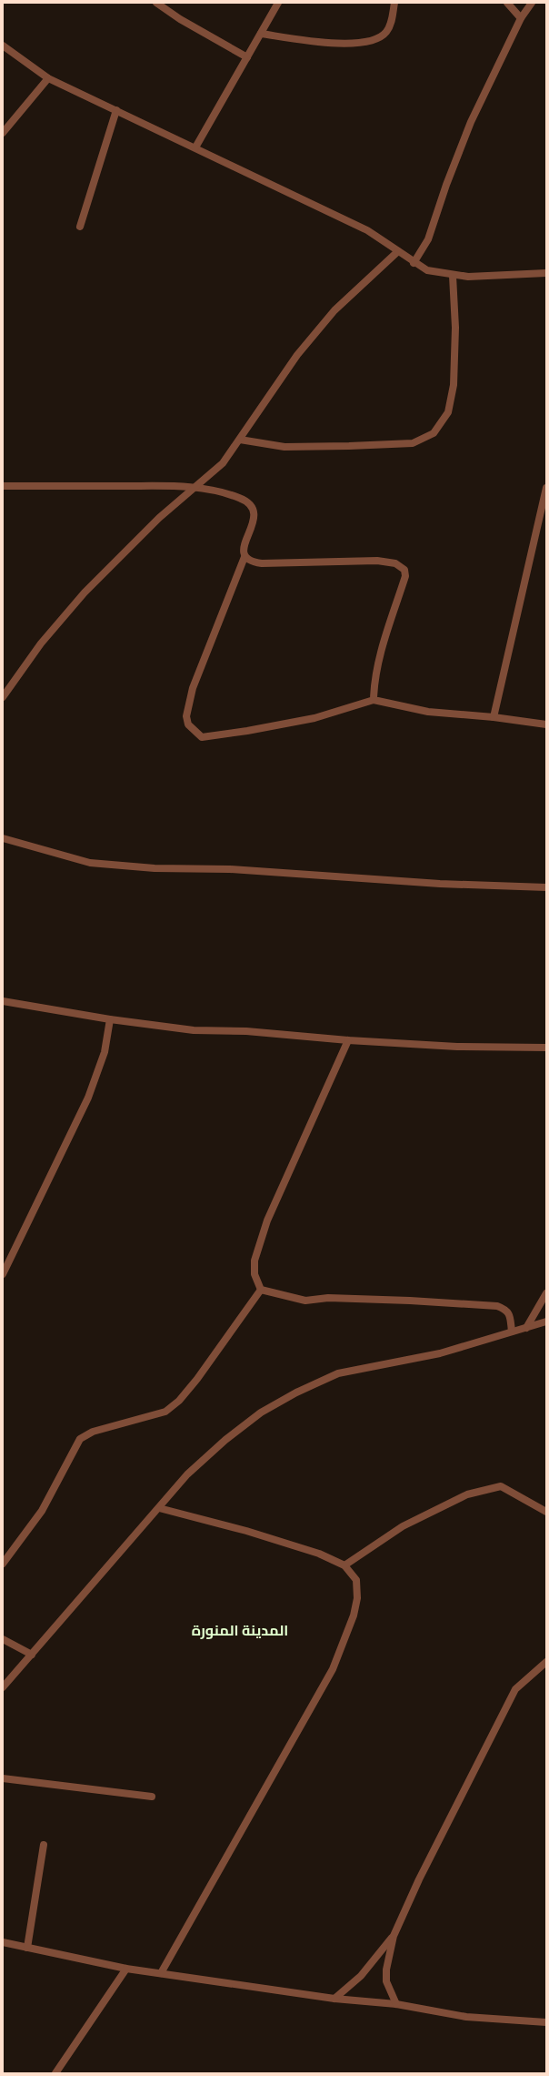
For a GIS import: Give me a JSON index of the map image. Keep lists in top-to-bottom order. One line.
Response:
{"districts":["المدينة المنورة"]}
